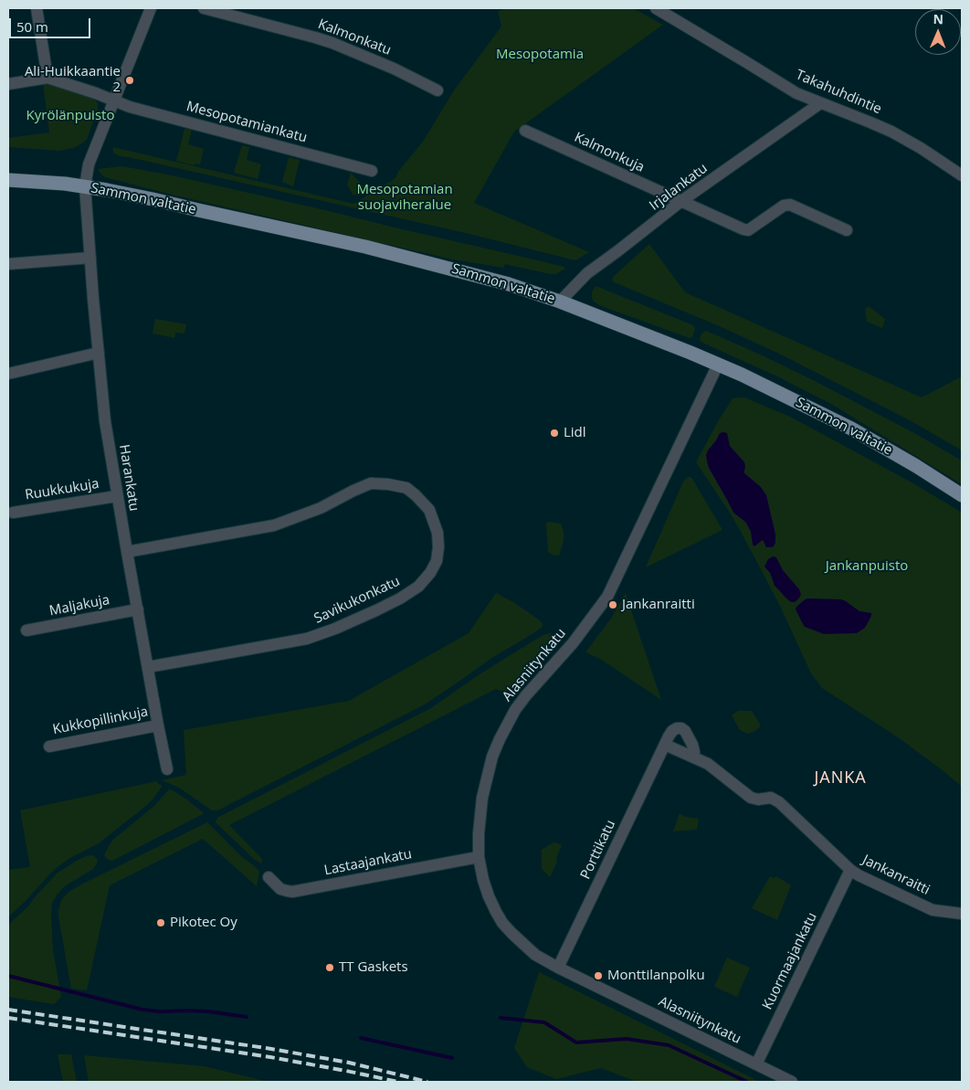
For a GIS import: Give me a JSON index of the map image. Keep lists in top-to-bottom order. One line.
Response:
{"streets":{"main road":["Sammon valtatie"],"street":["Kalmonkatu","Takahuhdintie","Mesopotamiankatu","Kalmonkuja","Irjalankatu","Harankatu","Ruukkukuja","Savikukonkatu","Maljakuja","Alasniitynkatu","Kukkopillinkuja","Porttikatu","Lastaajankatu","Jankanraitti","Kuormaajankatu"]},"crossings":[["Takahuhdintie","Irjalankatu"],["Mesopotamiankatu","Harankatu"],["Kalmonkuja","Irjalankatu"],["Irjalankatu","Sammon valtatie"],["Sammon valtatie","Harankatu"],["Sammon valtatie","Alasniitynkatu"],["Harankatu","Ruukkukuja"],["Harankatu","Savikukonkatu"],["Harankatu","Maljakuja"],["Harankatu","Kukkopillinkuja"],["Alasniitynkatu","Porttikatu"],["Alasniitynkatu","Lastaajankatu"],["Alasniitynkatu","Kuormaajankatu"],["Porttikatu","Jankanraitti"],["Jankanraitti","Kuormaajankatu"]],"districts":["JANKA"],"parks":["Mesopotamia","Kyrölänpuisto","Mesopotamian suojaviheralue","Jankanpuisto"],"places":["Ali-Huikkaantie 2","Lidl","Jankanraitti","Pikotec Oy","TT Gaskets","Monttilanpolku"],"scale_bar":"50 m","north":"top"}
